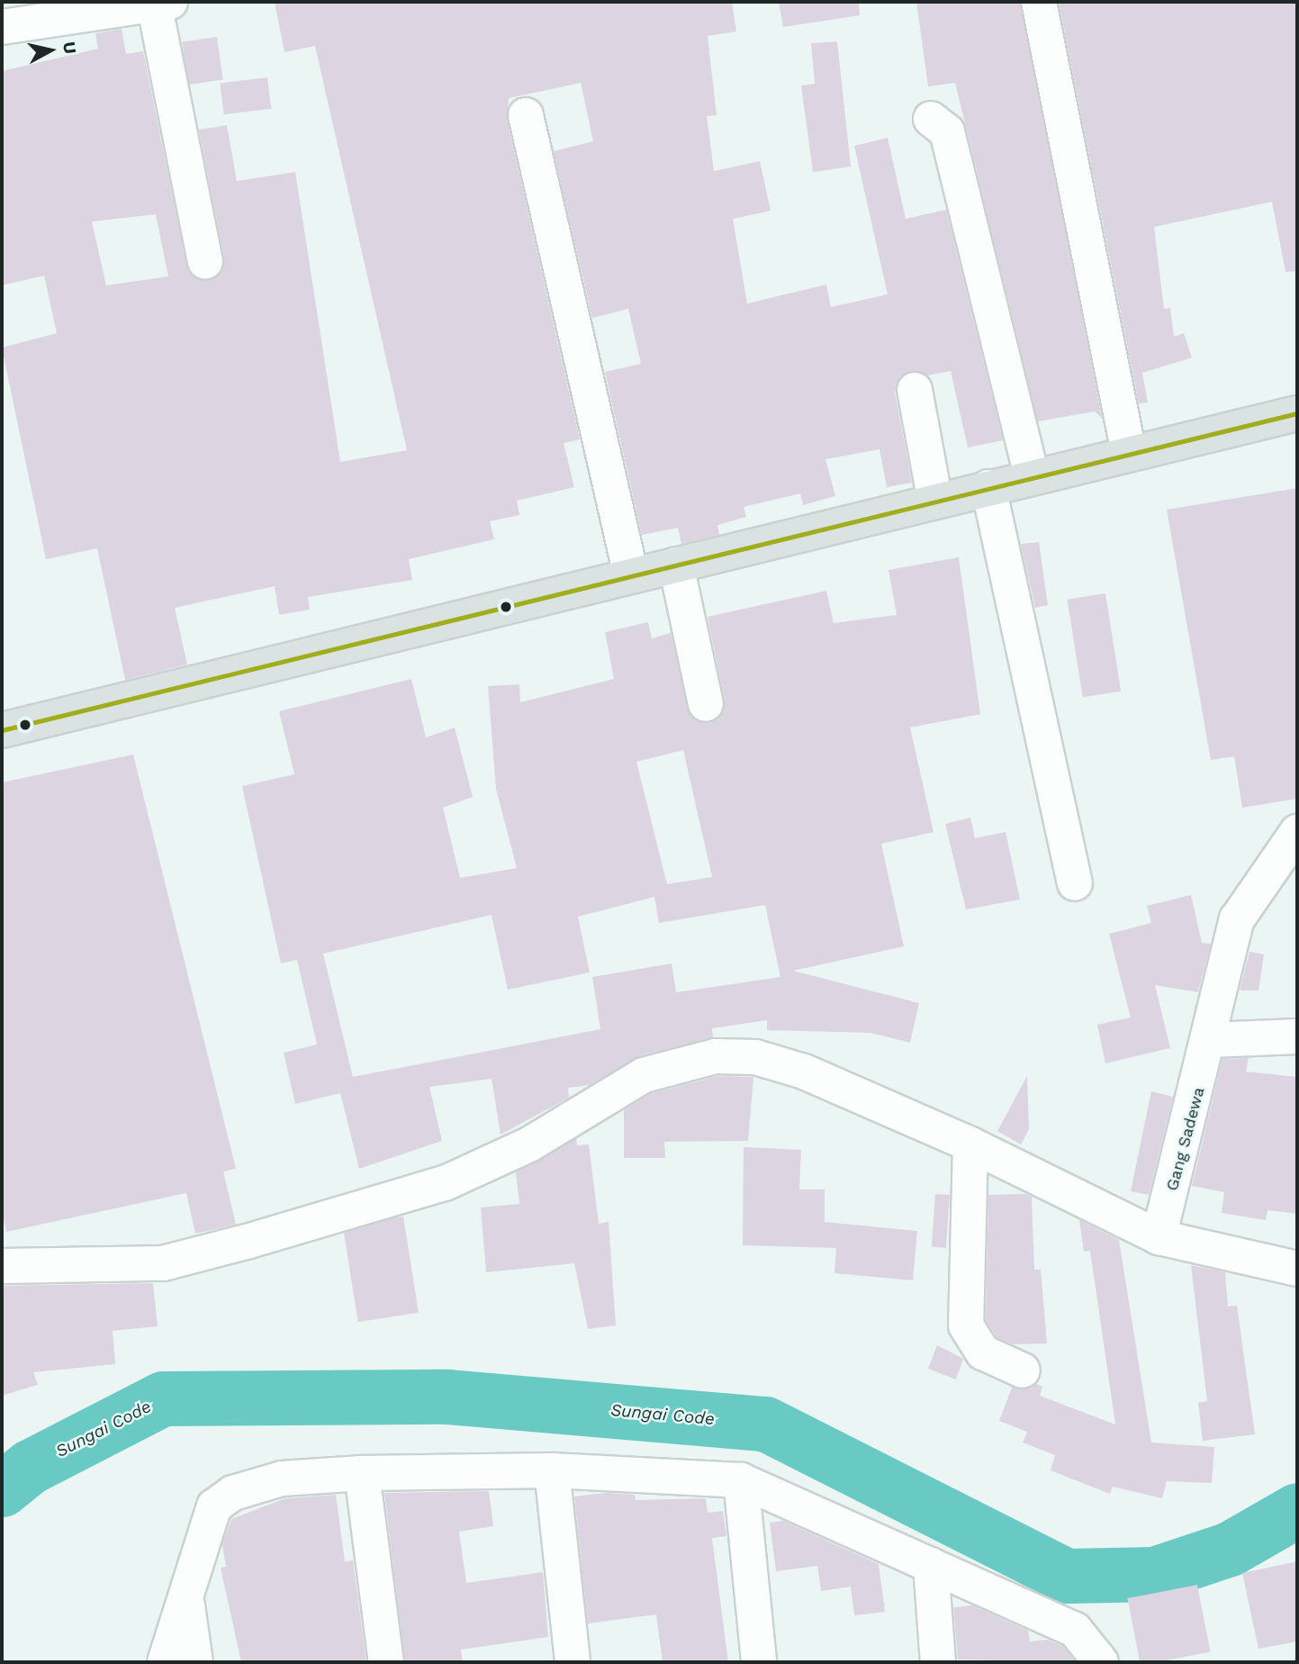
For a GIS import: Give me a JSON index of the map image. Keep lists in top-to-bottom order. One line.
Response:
{"streets":{"street":["Gang Sadewa"]},"water":["Sungai Code"],"north":"right"}
